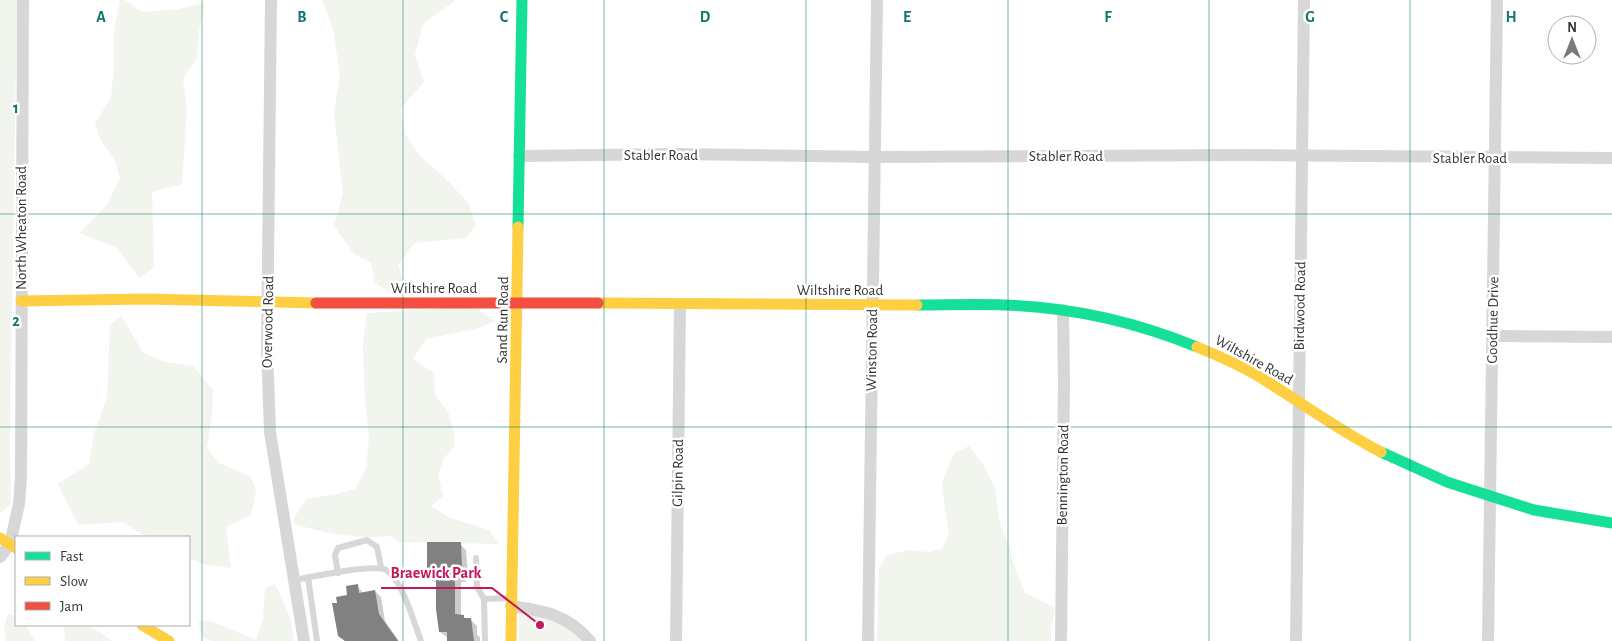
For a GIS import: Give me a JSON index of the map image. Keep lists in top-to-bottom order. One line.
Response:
{"streets":{"street":["Stabler Road","North Wheaton Road","Wiltshire Road","Birdwood Road","Sand Run Road","Goodhue Drive","Overwood Road","Winston Road","Gilpin Road","Bennington Road"]},"crossings":[["Stabler Road","Birdwood Road"],["Stabler Road","Sand Run Road"],["Stabler Road","Goodhue Drive"],["Stabler Road","Winston Road"],["North Wheaton Road","Wiltshire Road"],["Wiltshire Road","Birdwood Road"],["Wiltshire Road","Sand Run Road"],["Wiltshire Road","Goodhue Drive"],["Wiltshire Road","Overwood Road"],["Wiltshire Road","Winston Road"],["Wiltshire Road","Gilpin Road"],["Wiltshire Road","Bennington Road"]],"places":["Braewick Park"],"legend":["Fast","Slow","Jam"],"north":"top","grid":{"columns":["A","B","C","D","E","F","G","H"],"rows":["1","2"]}}
